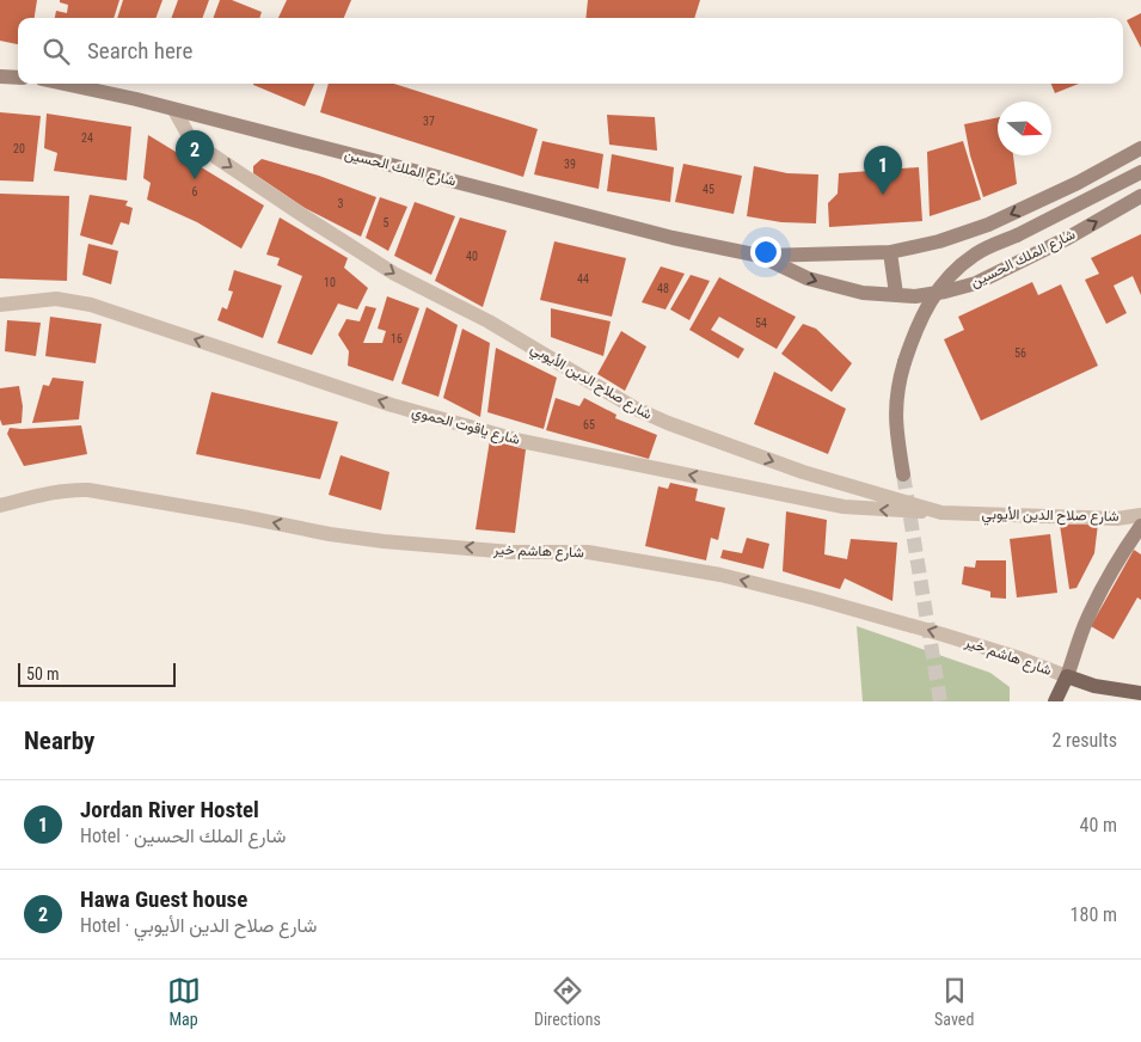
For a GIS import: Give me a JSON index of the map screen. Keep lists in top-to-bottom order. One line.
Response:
{"streets":{"main road":["شارع الملك الحسين","شارع صلاح الدين الأيوبي"],"street":["شارع ياقوت الحموي","شارع هاشم خير"]},"crossings":[["شارع الملك الحسين","شارع صلاح الدين الأيوبي"],["شارع صلاح الدين الأيوبي","شارع ياقوت الحموي"],["شارع صلاح الدين الأيوبي","شارع هاشم خير"]],"one_way":["شارع صلاح الدين الأيوبي","شارع ياقوت الحموي","شارع هاشم خير"],"house_numbers":["37","24","20","39","45","6","3","5","40","44","10","48","54","16","56","65"],"scale_bar":"50 m","north":"right","page":{"search":"Search here","pins":["2","1"],"scale":"50 m","heading":["Nearby","2 results"],"list":[{"mark":"1","name":"Jordan River Hostel","note":"Hotel · شارع الملك الحسين","value":"40 m"},{"mark":"2","name":"Hawa Guest house","note":"Hotel · شارع صلاح الدين الأيوبي","value":"180 m"}],"nav":["Map","Directions","Saved"]}}
